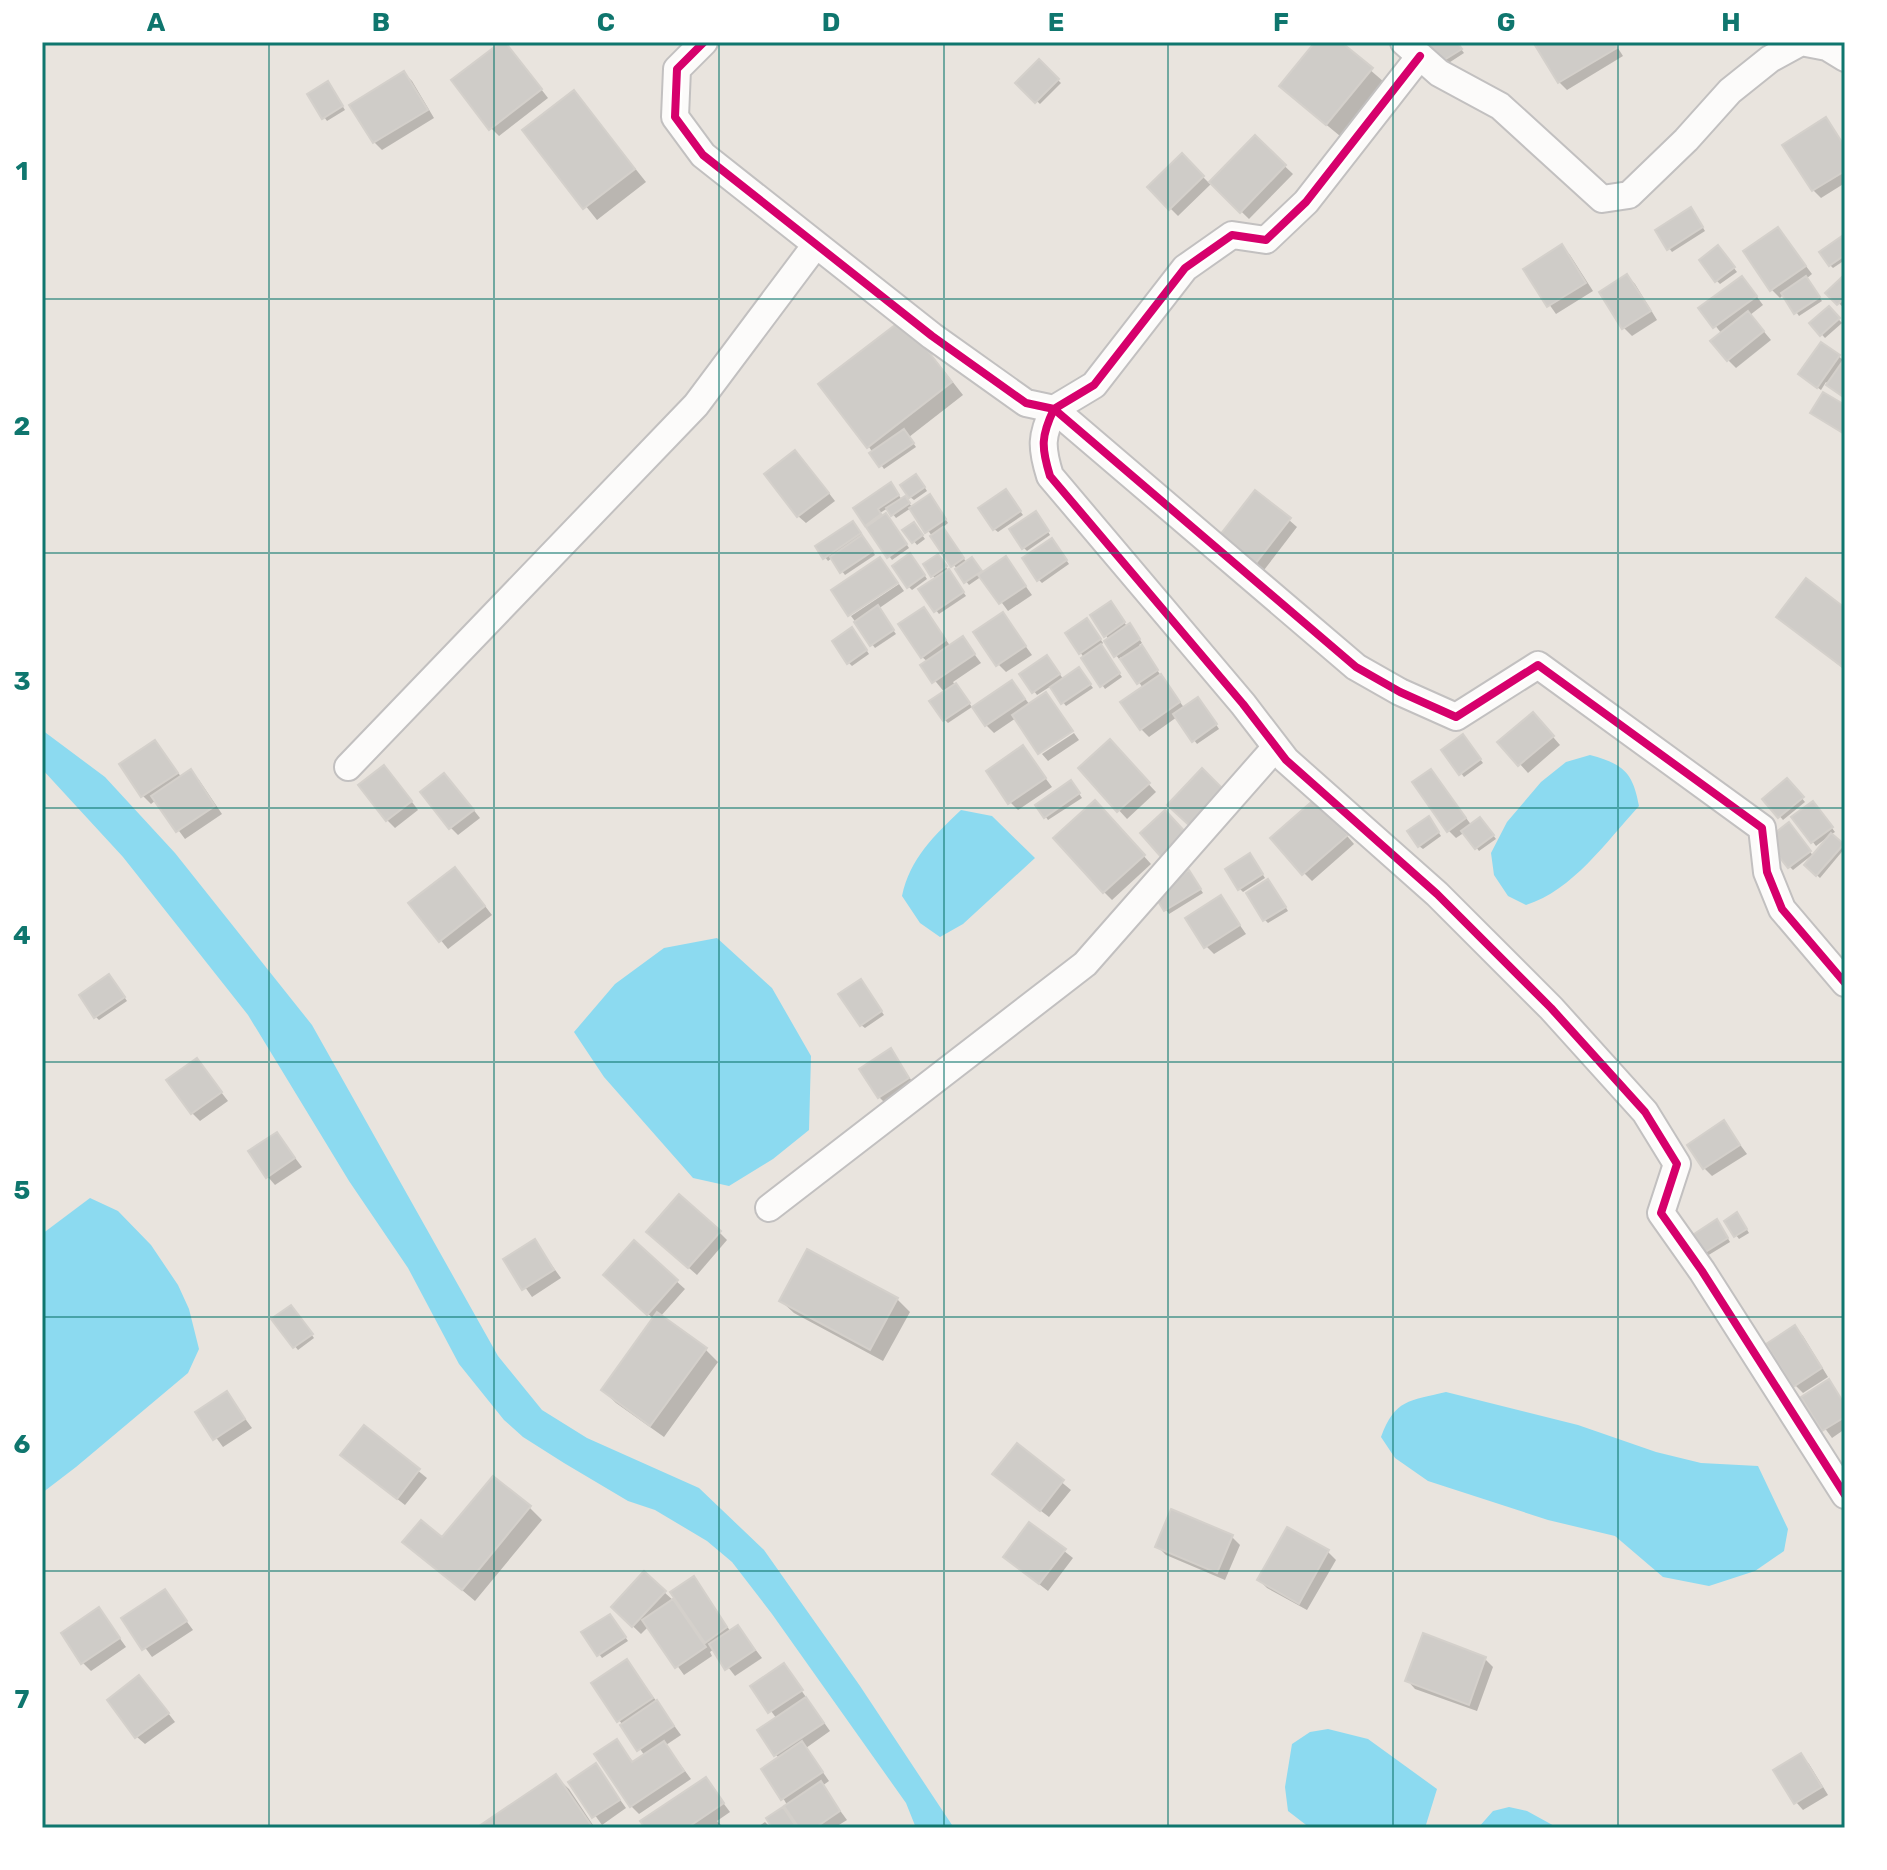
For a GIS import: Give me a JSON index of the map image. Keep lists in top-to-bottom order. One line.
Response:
{"grid":{"columns":["A","B","C","D","E","F","G","H"],"rows":["1","2","3","4","5","6","7"]}}
